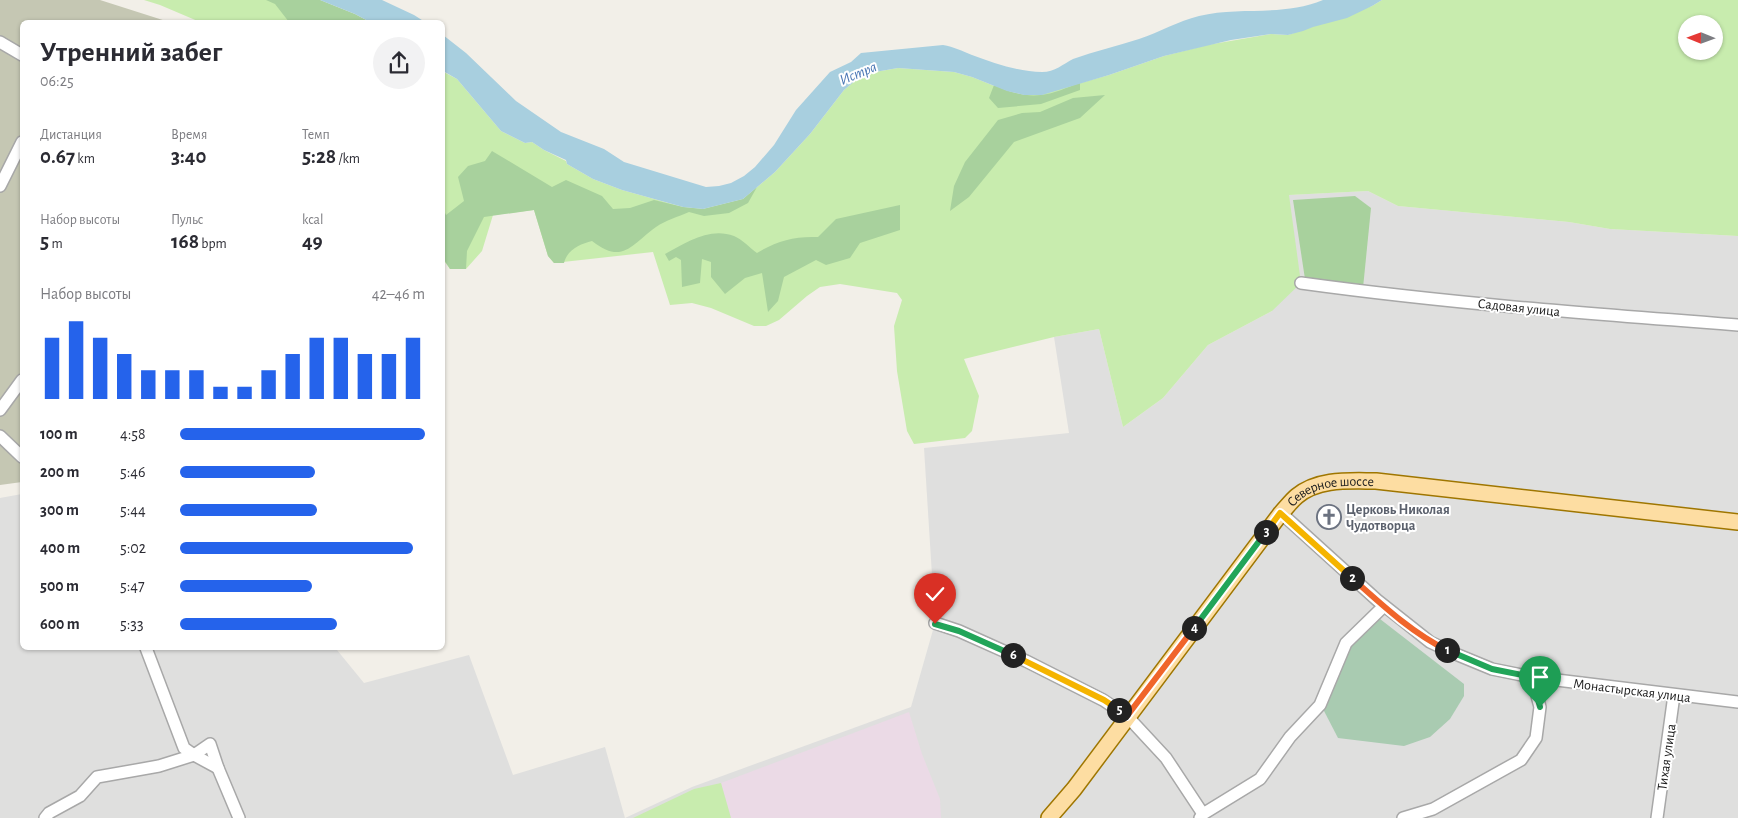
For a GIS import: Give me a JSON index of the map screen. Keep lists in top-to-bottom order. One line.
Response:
{"streets":{"main road":["Северное шоссе"],"street":["Садовая улица","Монастырская улица","Тихая улица"]},"crossings":[["Северное шоссе","Монастырская улица"],["Монастырская улица","Тихая улица"]],"water":["Истра"],"places":{"church":["Церковь Николая Чудотворца"]},"north":"left","page":{"heading":["Утренний забег","06:25"],"stats":[["Дистанция","0.67 km"],["Время","3:40"],["Темп","5:28 /km"],["Набор высоты","5 m"],["Пульс","168 bpm"],["kcal","49"]],"chart":["Набор высоты","42–46 m"],"list":[{"name":"100 m","note":"4:58"},{"name":"200 m","note":"5:46"},{"name":"300 m","note":"5:44"},{"name":"400 m","note":"5:02"},{"name":"500 m","note":"5:47"},{"name":"600 m","note":"5:33"}],"pins":["3","2","4","1","6","5"]}}
